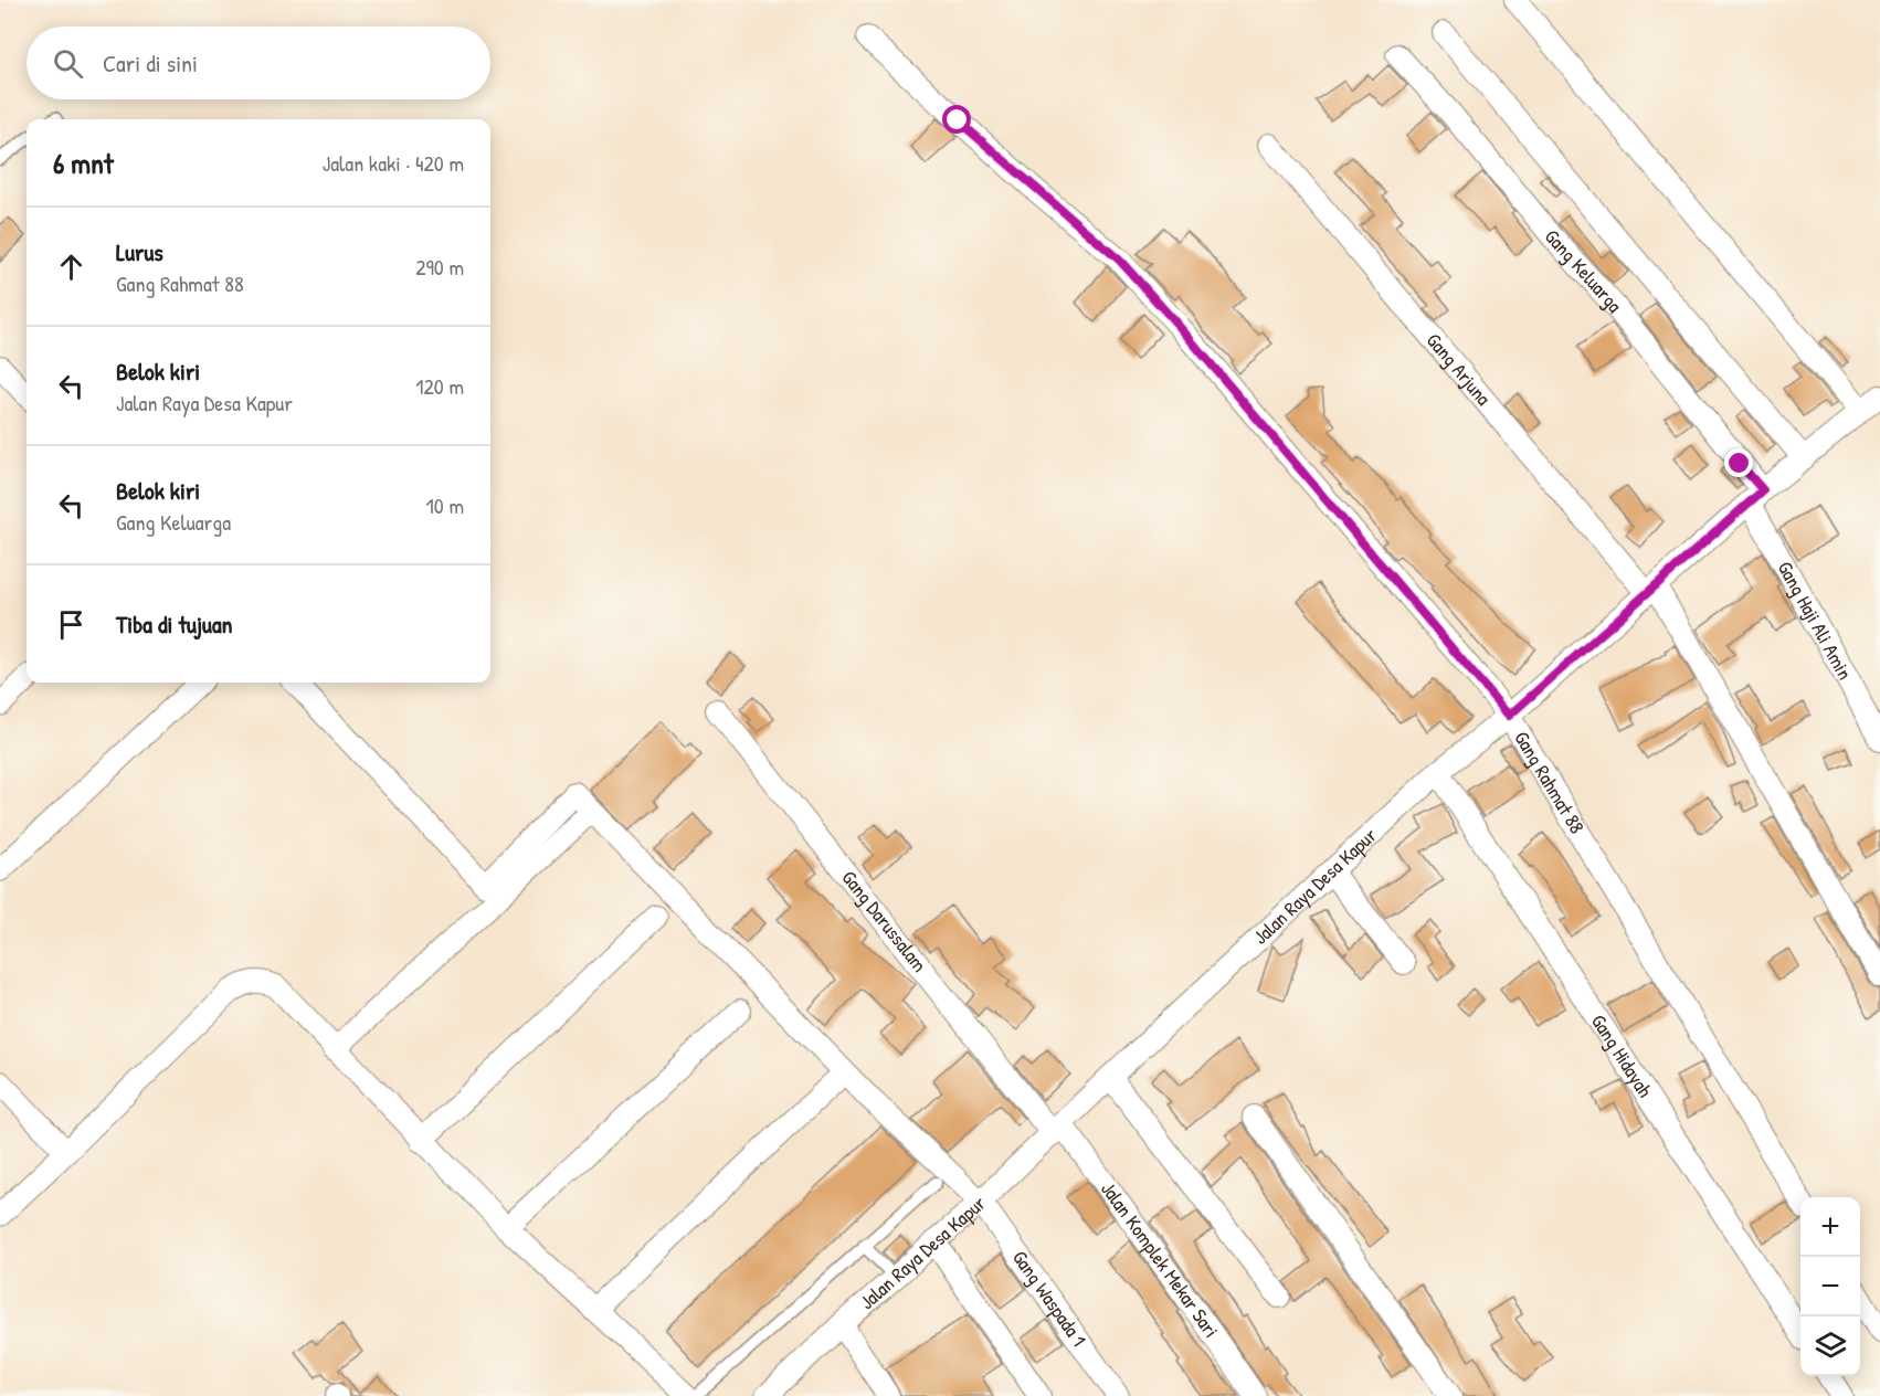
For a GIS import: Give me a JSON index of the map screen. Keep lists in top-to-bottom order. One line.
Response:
{"streets":{"street":["Gang Keluarga","Gang Arjuna","Gang Haji Ali Amin","Gang Rahmat 88","Jalan Raya Desa Kapur","Gang Darussalam","Gang Hidayah","Jalan Komplek Mekar Sari","Gang Waspada 1"]},"crossings":[["Gang Keluarga","Gang Haji Ali Amin"],["Gang Keluarga","Jalan Raya Desa Kapur"],["Gang Arjuna","Jalan Raya Desa Kapur"],["Gang Haji Ali Amin","Jalan Raya Desa Kapur"],["Gang Rahmat 88","Jalan Raya Desa Kapur"],["Jalan Raya Desa Kapur","Gang Darussalam"],["Jalan Raya Desa Kapur","Gang Hidayah"],["Jalan Raya Desa Kapur","Jalan Komplek Mekar Sari"],["Jalan Raya Desa Kapur","Gang Waspada 1"],["Gang Darussalam","Jalan Komplek Mekar Sari"]],"page":{"search":"Cari di sini","heading":["6 mnt","Jalan kaki · 420 m"],"list":[["Lurus","Gang Rahmat 88","290 m"],["Belok kiri","Jalan Raya Desa Kapur","120 m"],["Belok kiri","Gang Keluarga","10 m"],"Tiba di tujuan"],"map_buttons":["+","−"]}}
